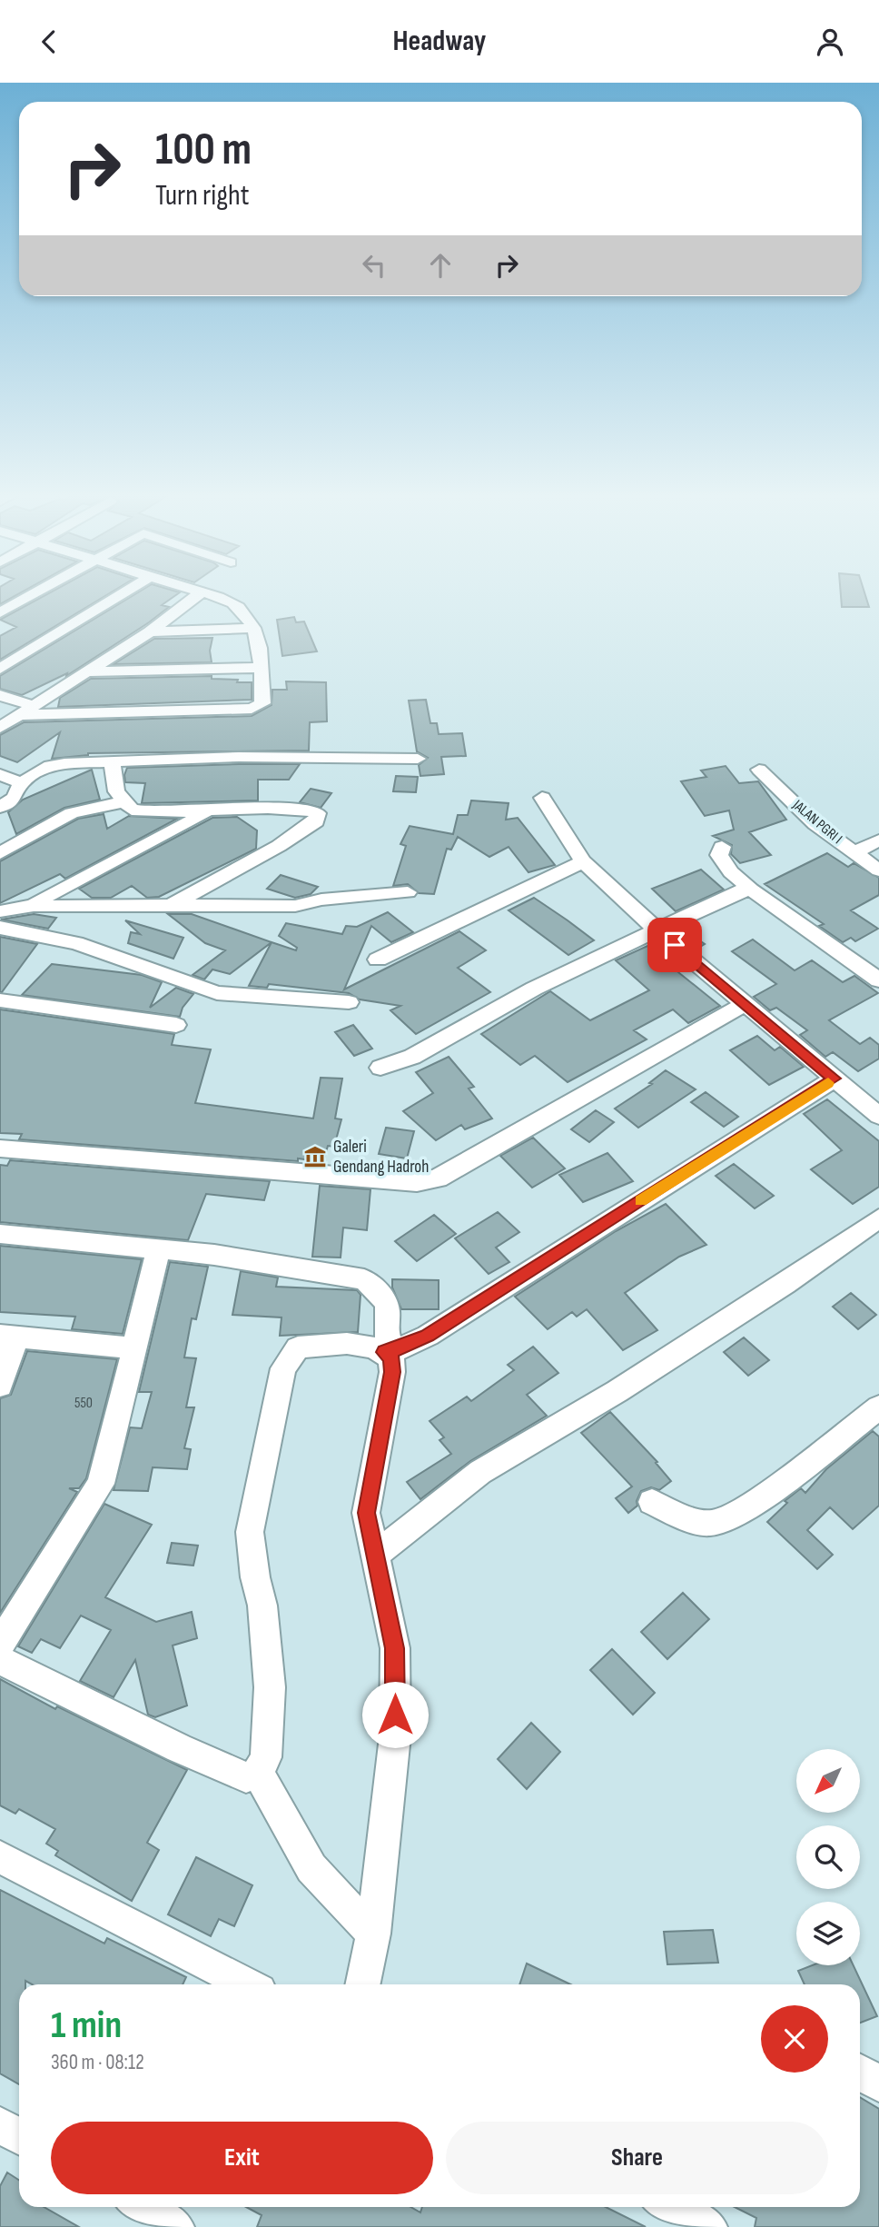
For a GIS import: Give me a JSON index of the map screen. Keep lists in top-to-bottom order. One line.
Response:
{"streets":{"street":["JALAN PGRI I"]},"places":{"museum":["Galeri Gendang Hadroh"]},"house_numbers":["550"],"north":"bottom left","page":{"header":"Headway","turn":["100 m","Turn right"],"heading":["1 min","360 m · 08:12"],"buttons":["Exit","Share"]}}
